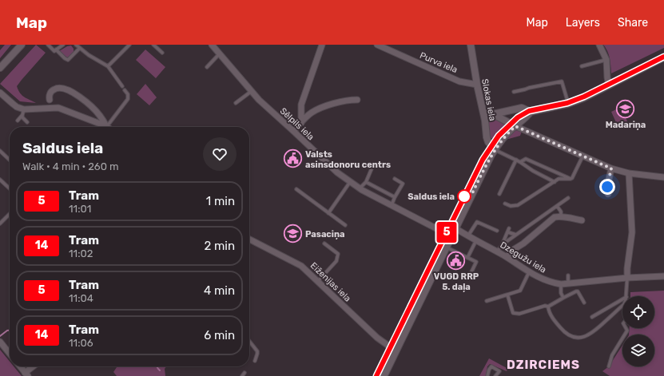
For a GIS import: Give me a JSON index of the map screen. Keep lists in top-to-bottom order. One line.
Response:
{"streets":{"street":["Purva iela","Slokas iela","Sēlpils iela","Dzegužu iela","Eiženijas iela"]},"crossings":[["Purva iela","Slokas iela"]],"districts":["DZIRCIEMS"],"places":{"school or university":["Madariņa","Pasaciņa"],"public building":["Valsts asinsdonoru centrs","VUGD RRP 5. daļa"],"other":["Saldus iela"]},"lines":["tram line 5"],"page":{"header":"Map","nav":["Map","Layers","Share"],"on_map":"5","heading":["Saldus iela","Walk · 4 min · 260 m"],"list":[{"mark":"5","name":"Tram","note":"11:01","value":"1 min"},{"mark":"14","name":"Tram","note":"11:02","value":"2 min"},{"mark":"5","name":"Tram","note":"11:04","value":"4 min"},{"mark":"14","name":"Tram","note":"11:06","value":"6 min"}]}}
